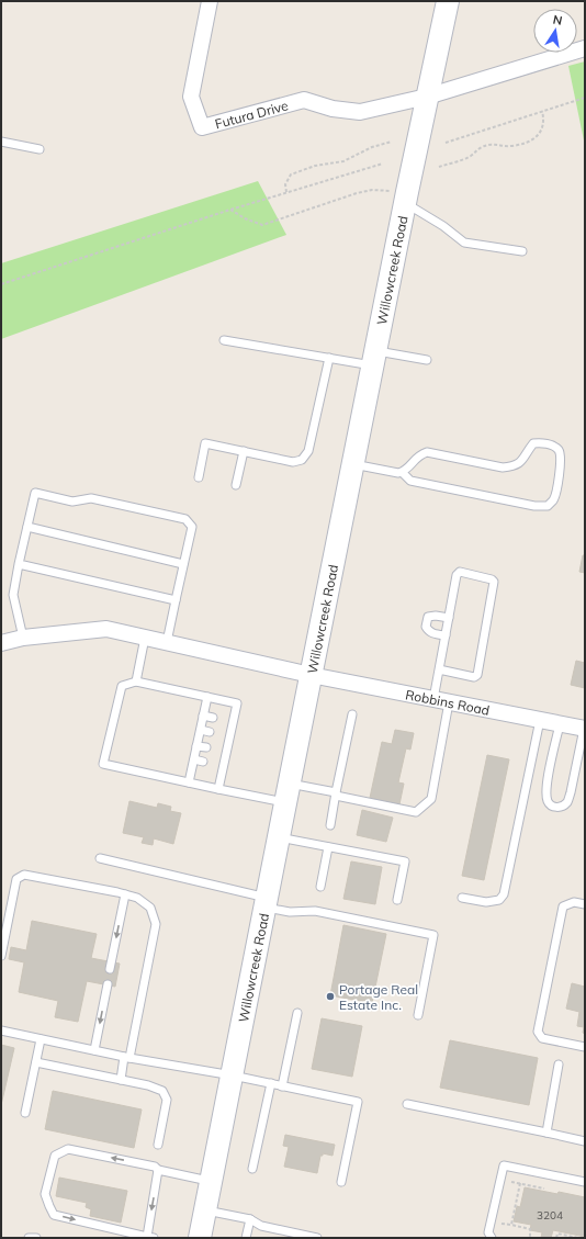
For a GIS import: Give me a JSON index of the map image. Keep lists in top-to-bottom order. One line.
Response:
{"streets":{"main road":["Willowcreek Road"],"street":["Futura Drive","Robbins Road"]},"crossings":[["Futura Drive","Willowcreek Road"],["Willowcreek Road","Robbins Road"]],"places":["Portage Real Estate Inc."],"house_numbers":["3204"],"north":"top"}
